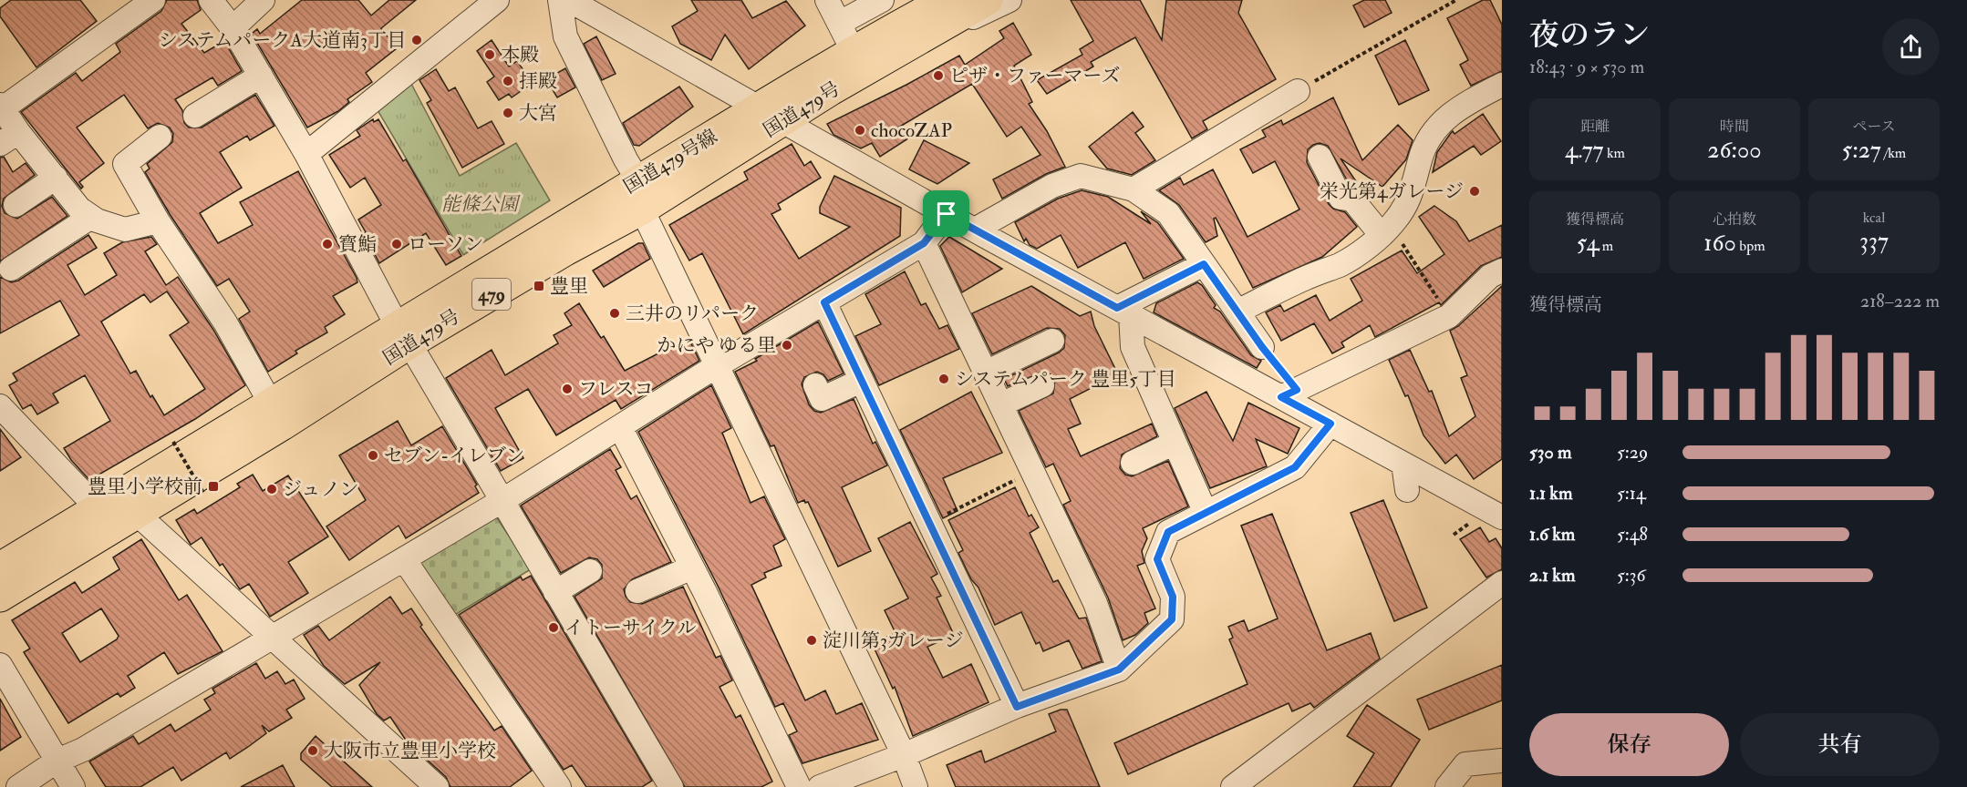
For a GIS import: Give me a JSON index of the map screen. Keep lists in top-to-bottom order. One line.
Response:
{"streets":{"highway":["国道479号","国道479号線","479"]},"crossings":[["国道479号","国道479号線"]],"parks":["能條公園"],"places":{"other":["システムパークA大道南3丁目","本殿","ピザ・ファーマーズ","拝殿","大宮","chocoZAP","栄光第4ガレージ","寳鮨","ローソン","三井のリパーク","かにや ゆる里","システムパーク 豊里5丁目","フレスコ","セブン-イレブン","ジュノン","イトーサイクル","淀川第3ガレージ","大阪市立豊里小学校"],"transit":["豊里","豊里小学校前"]},"page":{"heading":["夜のラン","18:43 · 9 × 530 m"],"stats":[["距離","4.77 km"],["時間","26:00"],["ペース","5:27 /km"],["獲得標高","54 m"],["心拍数","160 bpm"],["kcal","337"]],"chart":["獲得標高","218–222 m"],"list":[{"name":"530 m","note":"5:29"},{"name":"1.1 km","note":"5:14"},{"name":"1.6 km","note":"5:48"},{"name":"2.1 km","note":"5:36"}],"buttons":["保存","共有"]}}
